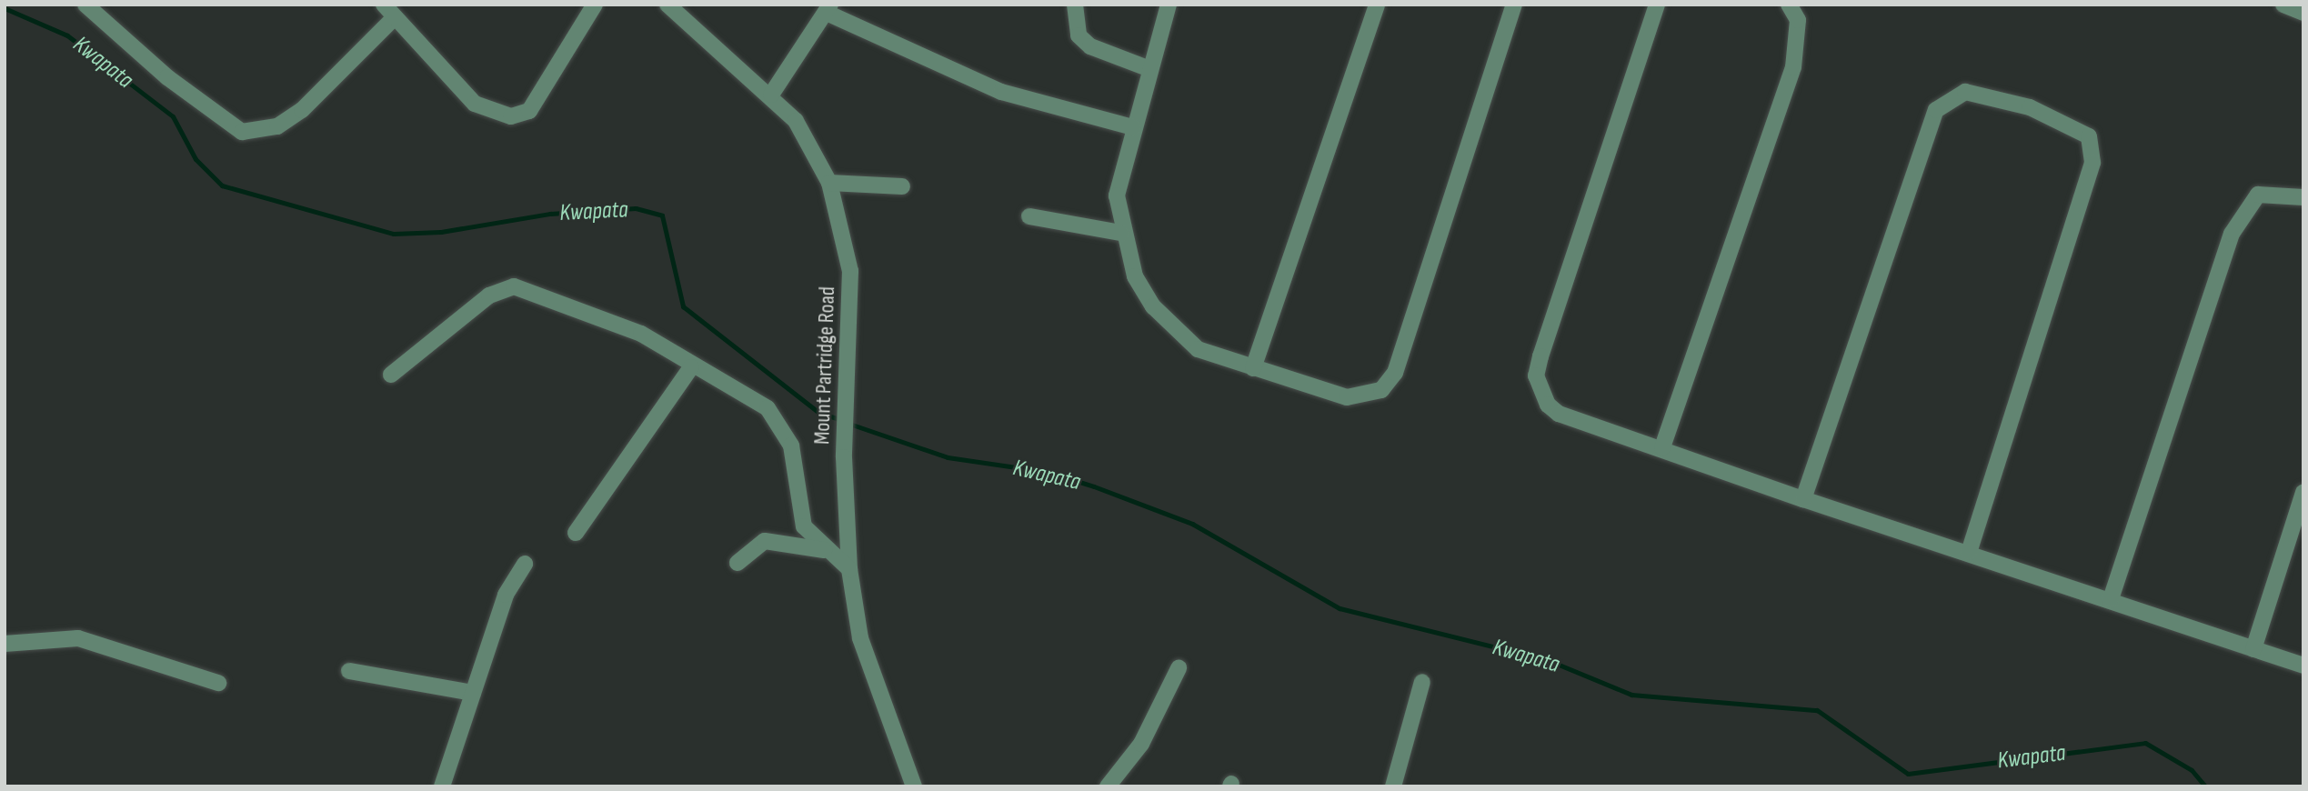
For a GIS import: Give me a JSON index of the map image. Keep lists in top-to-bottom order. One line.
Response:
{"streets":{"street":["Mount Partridge Road"]},"water":["Kwapata"]}
